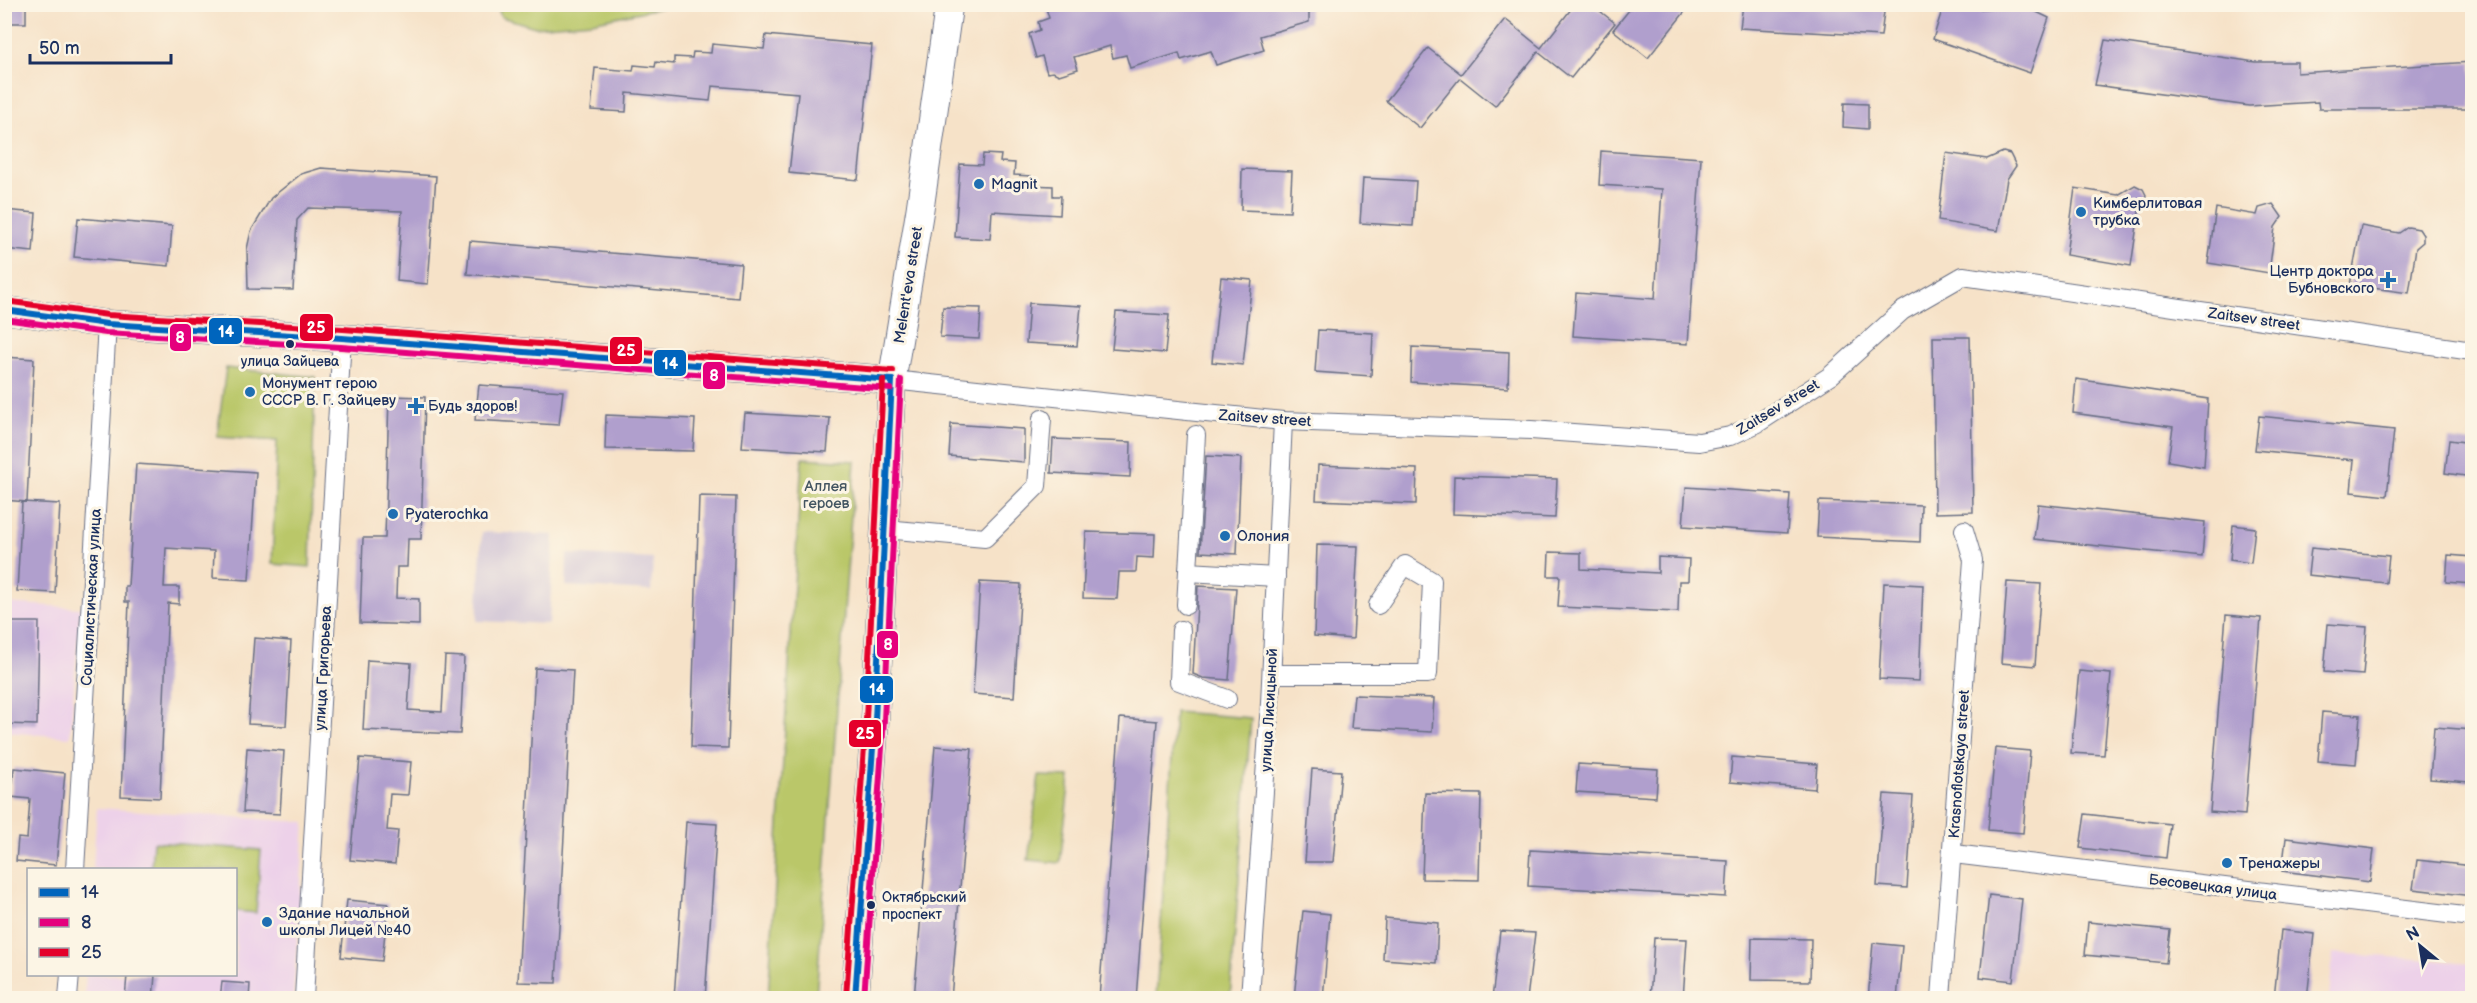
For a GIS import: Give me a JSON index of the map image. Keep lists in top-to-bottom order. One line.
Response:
{"streets":{"main road":["Melent'eva street","Zaitsev street"],"street":["Социалистическая улица","улица Григорьева","улица Лисицыной","Krasnoflotskaya street","Бесовецкая улица"]},"crossings":[["Melent'eva street","Zaitsev street"],["Zaitsev street","Социалистическая улица"],["Zaitsev street","улица Григорьева"],["Zaitsev street","улица Лисицыной"],["Krasnoflotskaya street","Бесовецкая улица"]],"parks":["Аллея героев"],"places":{"other":["Magnit","Кимберлитовая трубка","улица Зайцева","Монумент герою СССР В. Г. Зайцеву","Pyaterochka","Олония","Тренажеры","Октябрьский проспект","Здание начальной школы Лицей №40"],"health":["Центр доктора Бубновского","Будь здоров!"]},"lines":["transit line 25","transit line 14","transit line 8"],"legend":["14","8","25"],"scale_bar":"50 m","north":"top left"}
